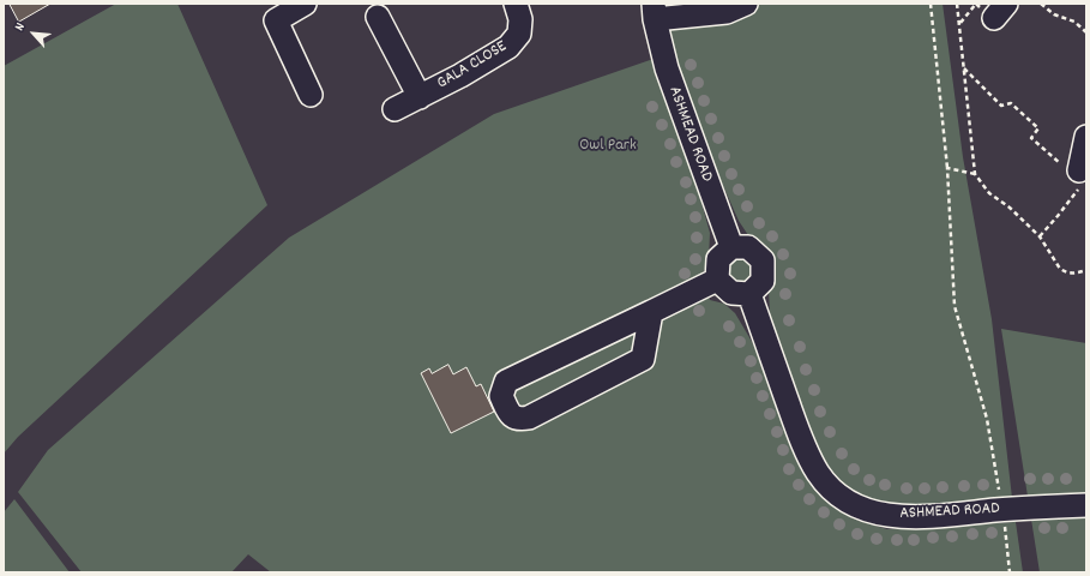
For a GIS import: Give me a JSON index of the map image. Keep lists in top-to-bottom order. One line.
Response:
{"streets":{"street":["GALA CLOSE","ASHMEAD ROAD"]},"parks":["Owl Park"],"north":"top left"}
